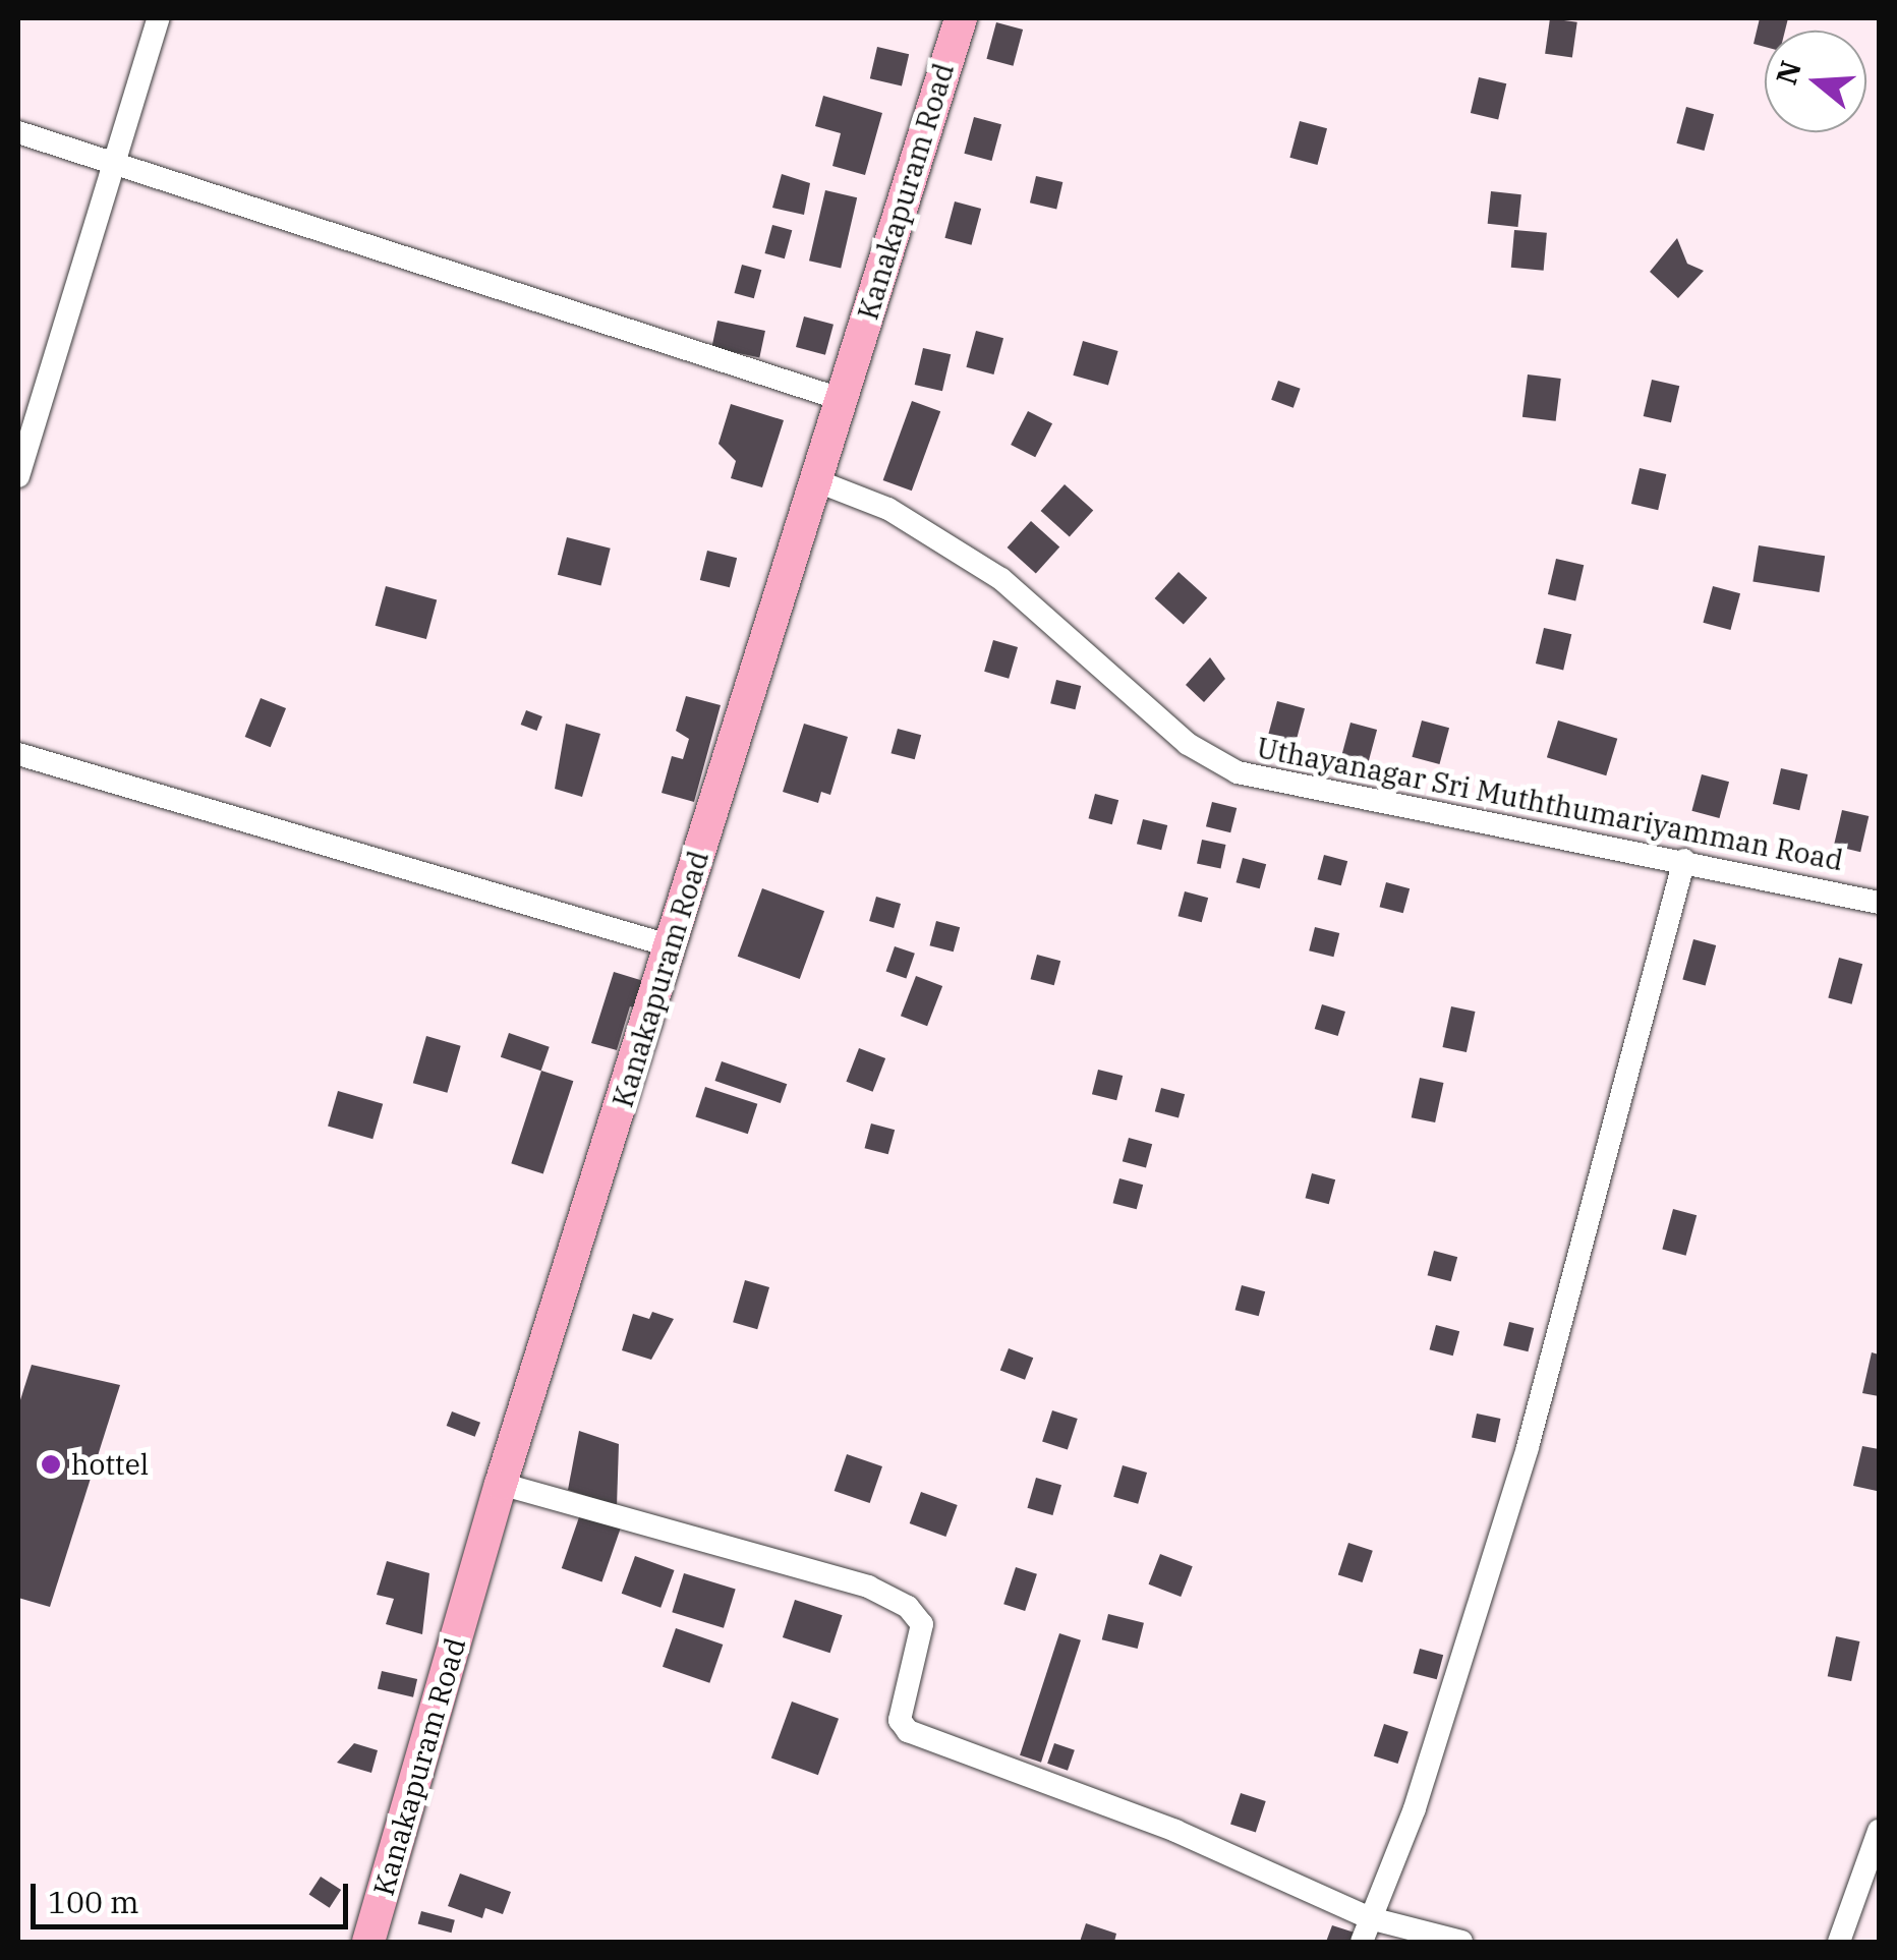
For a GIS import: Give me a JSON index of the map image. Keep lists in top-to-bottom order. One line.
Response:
{"streets":{"street":["Kanakapuram Road","Uthayanagar Sri Muththumariyamman Road"]},"crossings":[["Kanakapuram Road","Uthayanagar Sri Muththumariyamman Road"]],"places":["hottel"],"scale_bar":"100 m","north":"left"}
